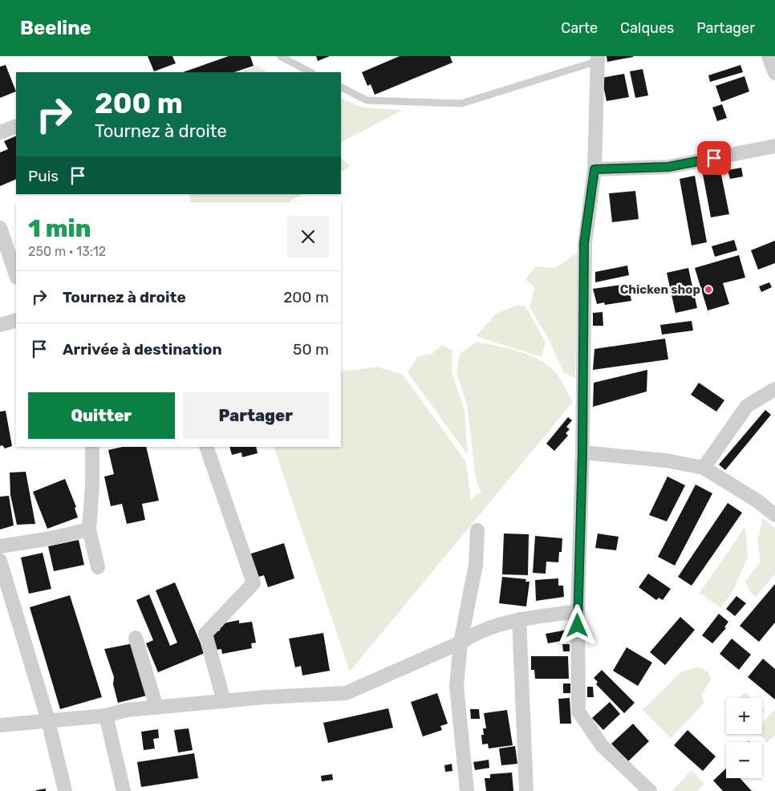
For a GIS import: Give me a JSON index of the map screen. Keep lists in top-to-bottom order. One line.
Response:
{"places":["Chicken shop"],"page":{"header":"Beeline","nav":["Carte","Calques","Partager"],"turn":["200 m","Tournez à droite"],"then":"Puis","heading":["1 min","250 m · 13:12"],"list":[{"name":"Tournez à droite","value":"200 m"},{"name":"Arrivée à destination","value":"50 m"}],"buttons":["Quitter","Partager"],"map_buttons":["+","−"]}}
